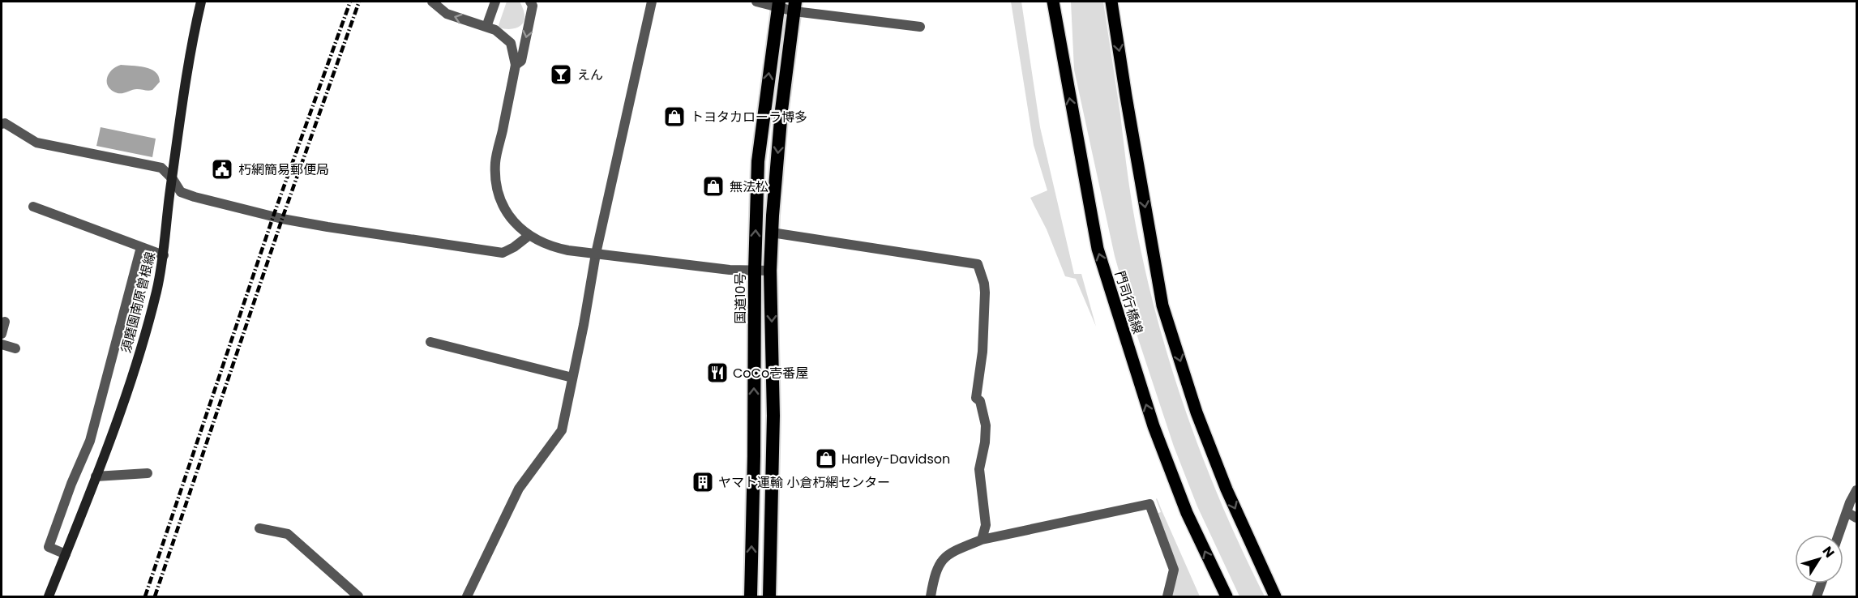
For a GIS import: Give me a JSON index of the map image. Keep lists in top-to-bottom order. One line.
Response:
{"streets":{"highway":["国道10号"],"main road":["須磨園南原曽根線","門司行橋線"]},"places":{"bar":["えん"],"shop":["トヨタカローラ博多","無法松","Harley-Davidson"],"public building":["朽網簡易郵便局"],"restaurant":["CoCo壱番屋"],"building":["ヤマト運輸 小倉朽網センター"]},"north":"top right"}
